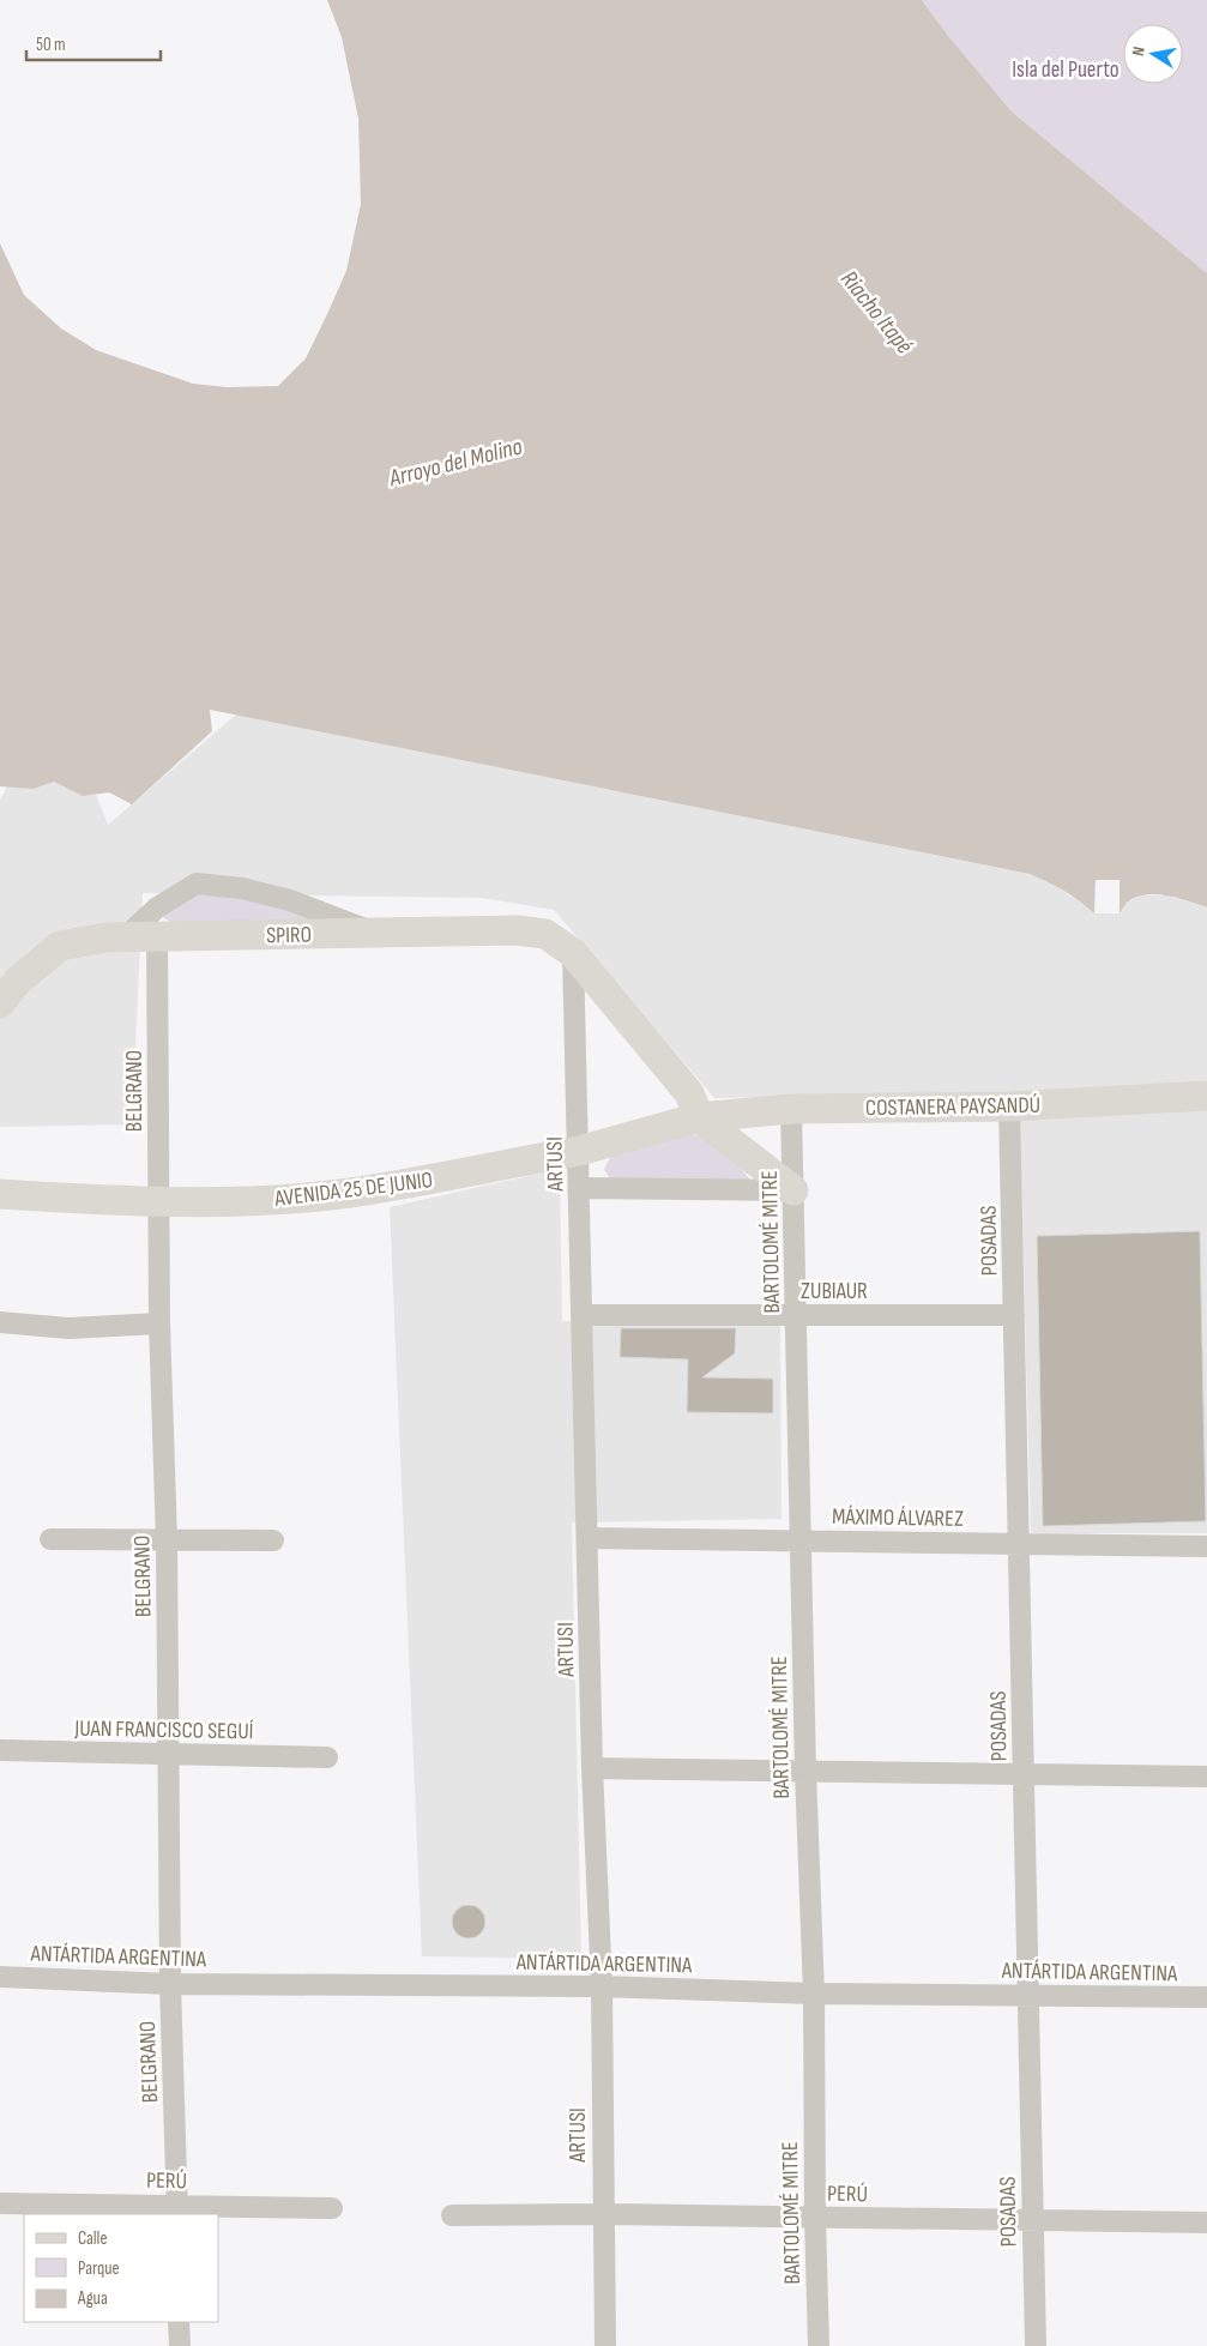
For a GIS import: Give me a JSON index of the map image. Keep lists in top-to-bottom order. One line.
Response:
{"streets":{"main road":["SPIRO","COSTANERA PAYSANDÚ","AVENIDA 25 DE JUNIO"],"street":["BELGRANO","ARTUSI","POSADAS","BARTOLOMÉ MITRE","ZUBIAUR","MÁXIMO ÁLVAREZ","JUAN FRANCISCO SEGUÍ","ANTÁRTIDA ARGENTINA","PERÚ"]},"crossings":[["SPIRO","BELGRANO"],["SPIRO","ARTUSI"],["BELGRANO","AVENIDA 25 DE JUNIO"],["BELGRANO","JUAN FRANCISCO SEGUÍ"],["BELGRANO","ANTÁRTIDA ARGENTINA"],["BELGRANO","PERÚ"],["COSTANERA PAYSANDÚ","AVENIDA 25 DE JUNIO"],["COSTANERA PAYSANDÚ","POSADAS"],["COSTANERA PAYSANDÚ","BARTOLOMÉ MITRE"],["ARTUSI","AVENIDA 25 DE JUNIO"],["ARTUSI","ZUBIAUR"],["ARTUSI","MÁXIMO ÁLVAREZ"],["ARTUSI","ANTÁRTIDA ARGENTINA"],["ARTUSI","PERÚ"],["POSADAS","ZUBIAUR"],["POSADAS","MÁXIMO ÁLVAREZ"],["POSADAS","ANTÁRTIDA ARGENTINA"],["POSADAS","PERÚ"],["BARTOLOMÉ MITRE","ZUBIAUR"],["BARTOLOMÉ MITRE","MÁXIMO ÁLVAREZ"],["BARTOLOMÉ MITRE","ANTÁRTIDA ARGENTINA"],["BARTOLOMÉ MITRE","PERÚ"]],"water":["Riacho Itapé","Arroyo del Molino"],"parks":["Isla del Puerto"],"legend":["Calle","Parque","Agua"],"scale_bar":"50 m","north":"left"}
